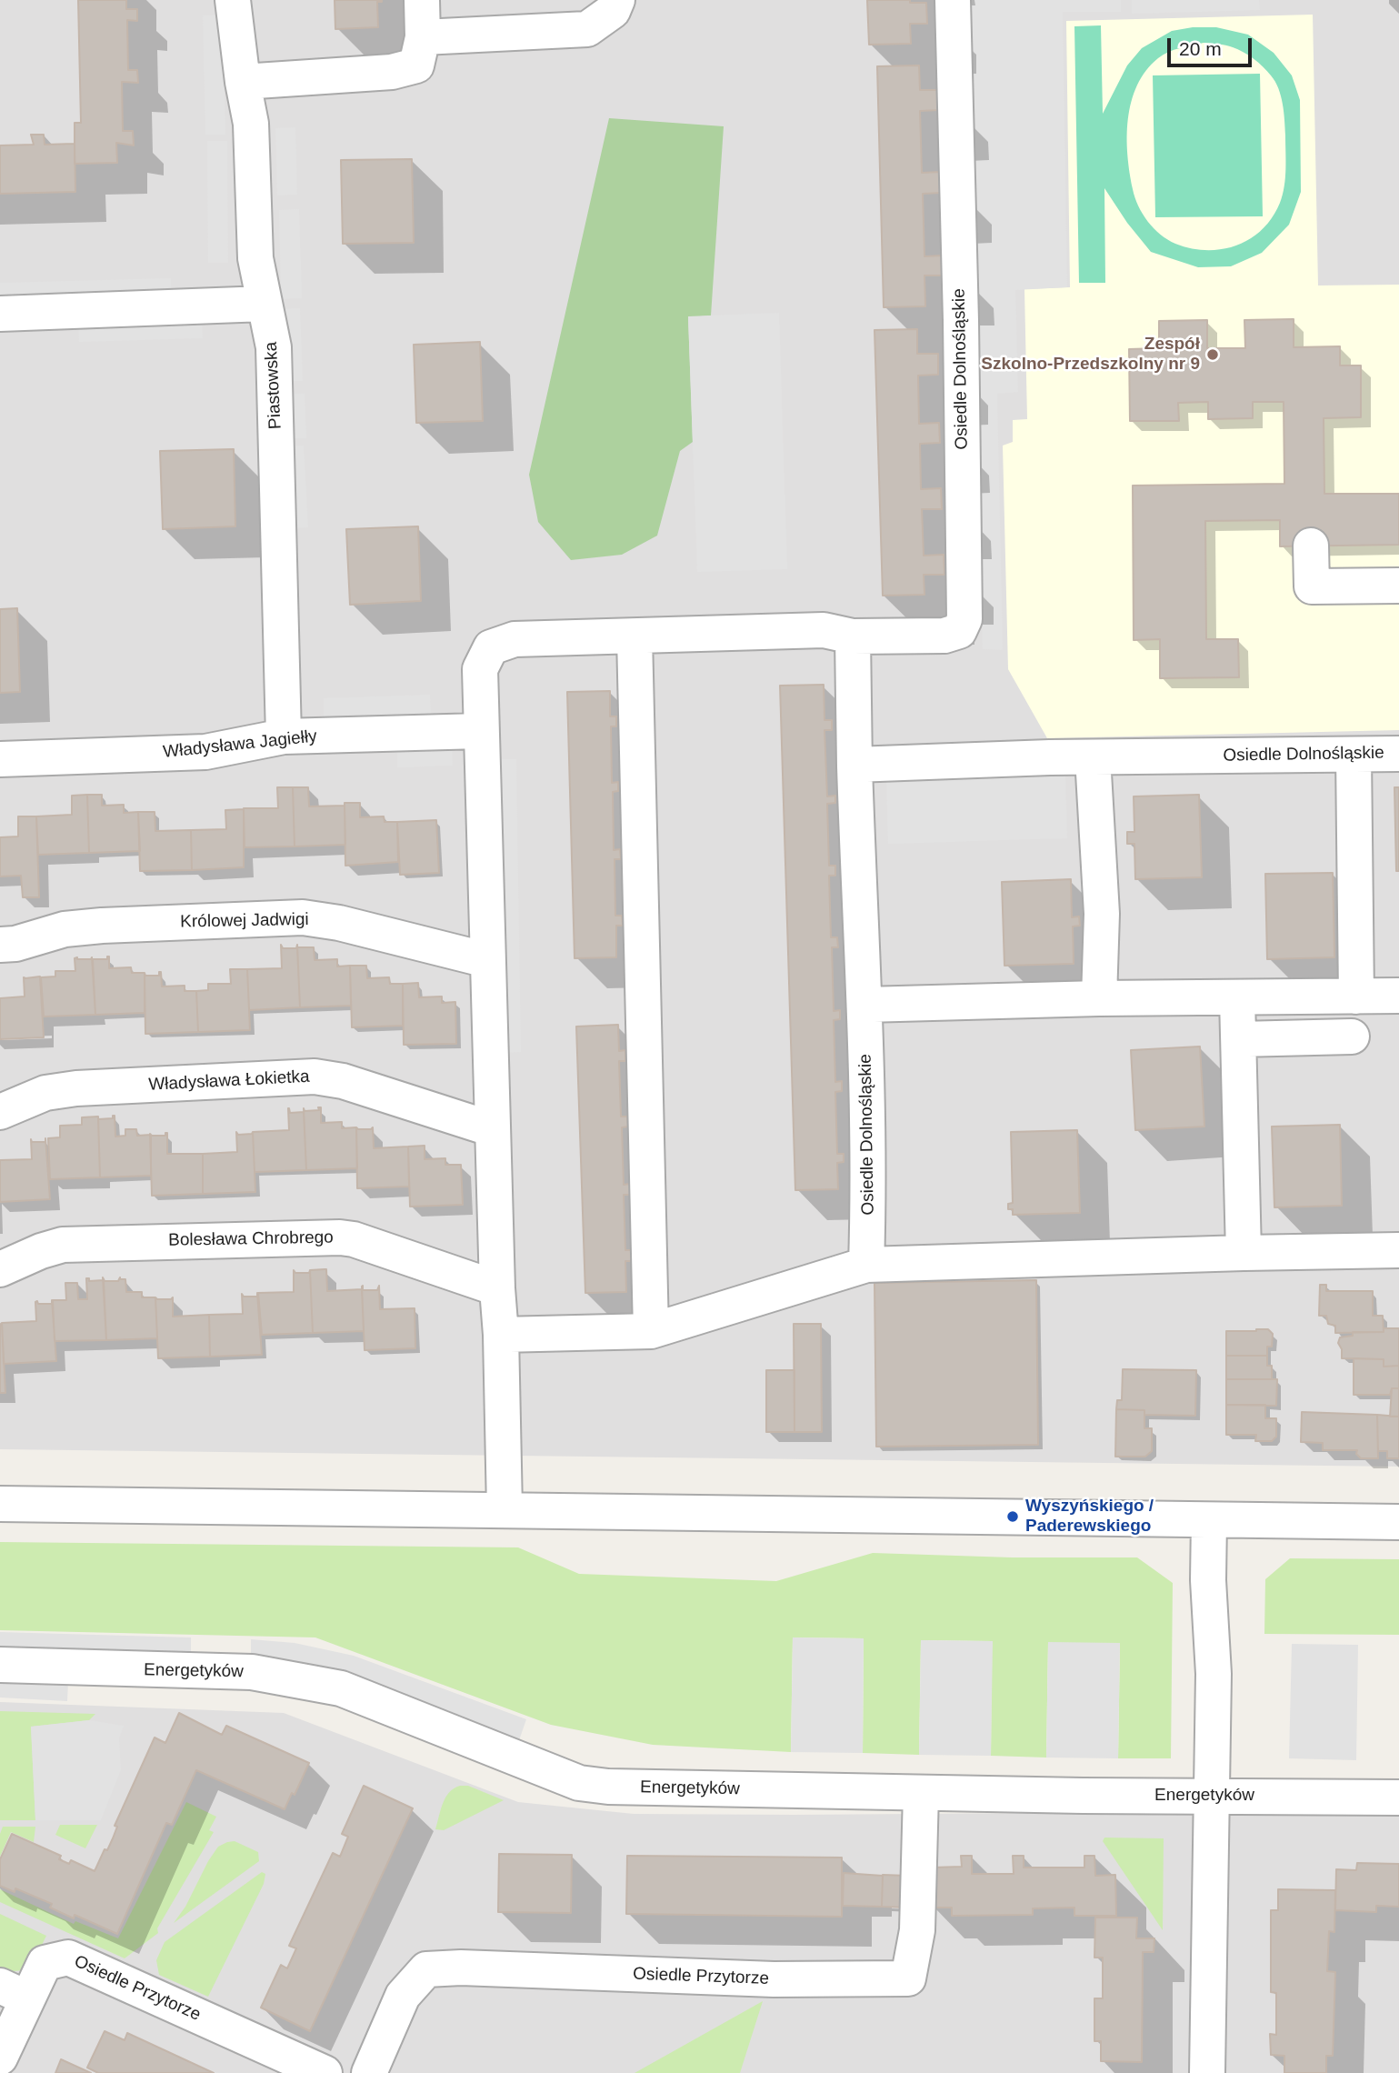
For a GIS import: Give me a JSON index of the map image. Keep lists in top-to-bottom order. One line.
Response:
{"streets":{"street":["Osiedle Dolnośląskie","Piastowska","Władysława Jagiełły","Królowej Jadwigi","Władysława Łokietka","Bolesława Chrobrego","Energetyków","Osiedle Przytorze"]},"crossings":[["Osiedle Dolnośląskie","Władysława Jagiełły"],["Osiedle Dolnośląskie","Królowej Jadwigi"],["Osiedle Dolnośląskie","Władysława Łokietka"],["Osiedle Dolnośląskie","Bolesława Chrobrego"],["Piastowska","Władysława Jagiełły"],["Energetyków","Osiedle Przytorze"]],"places":["Zespół Szkolno-Przedszkolny nr 9","Wyszyńskiego / Paderewskiego"],"scale_bar":"20 m"}
